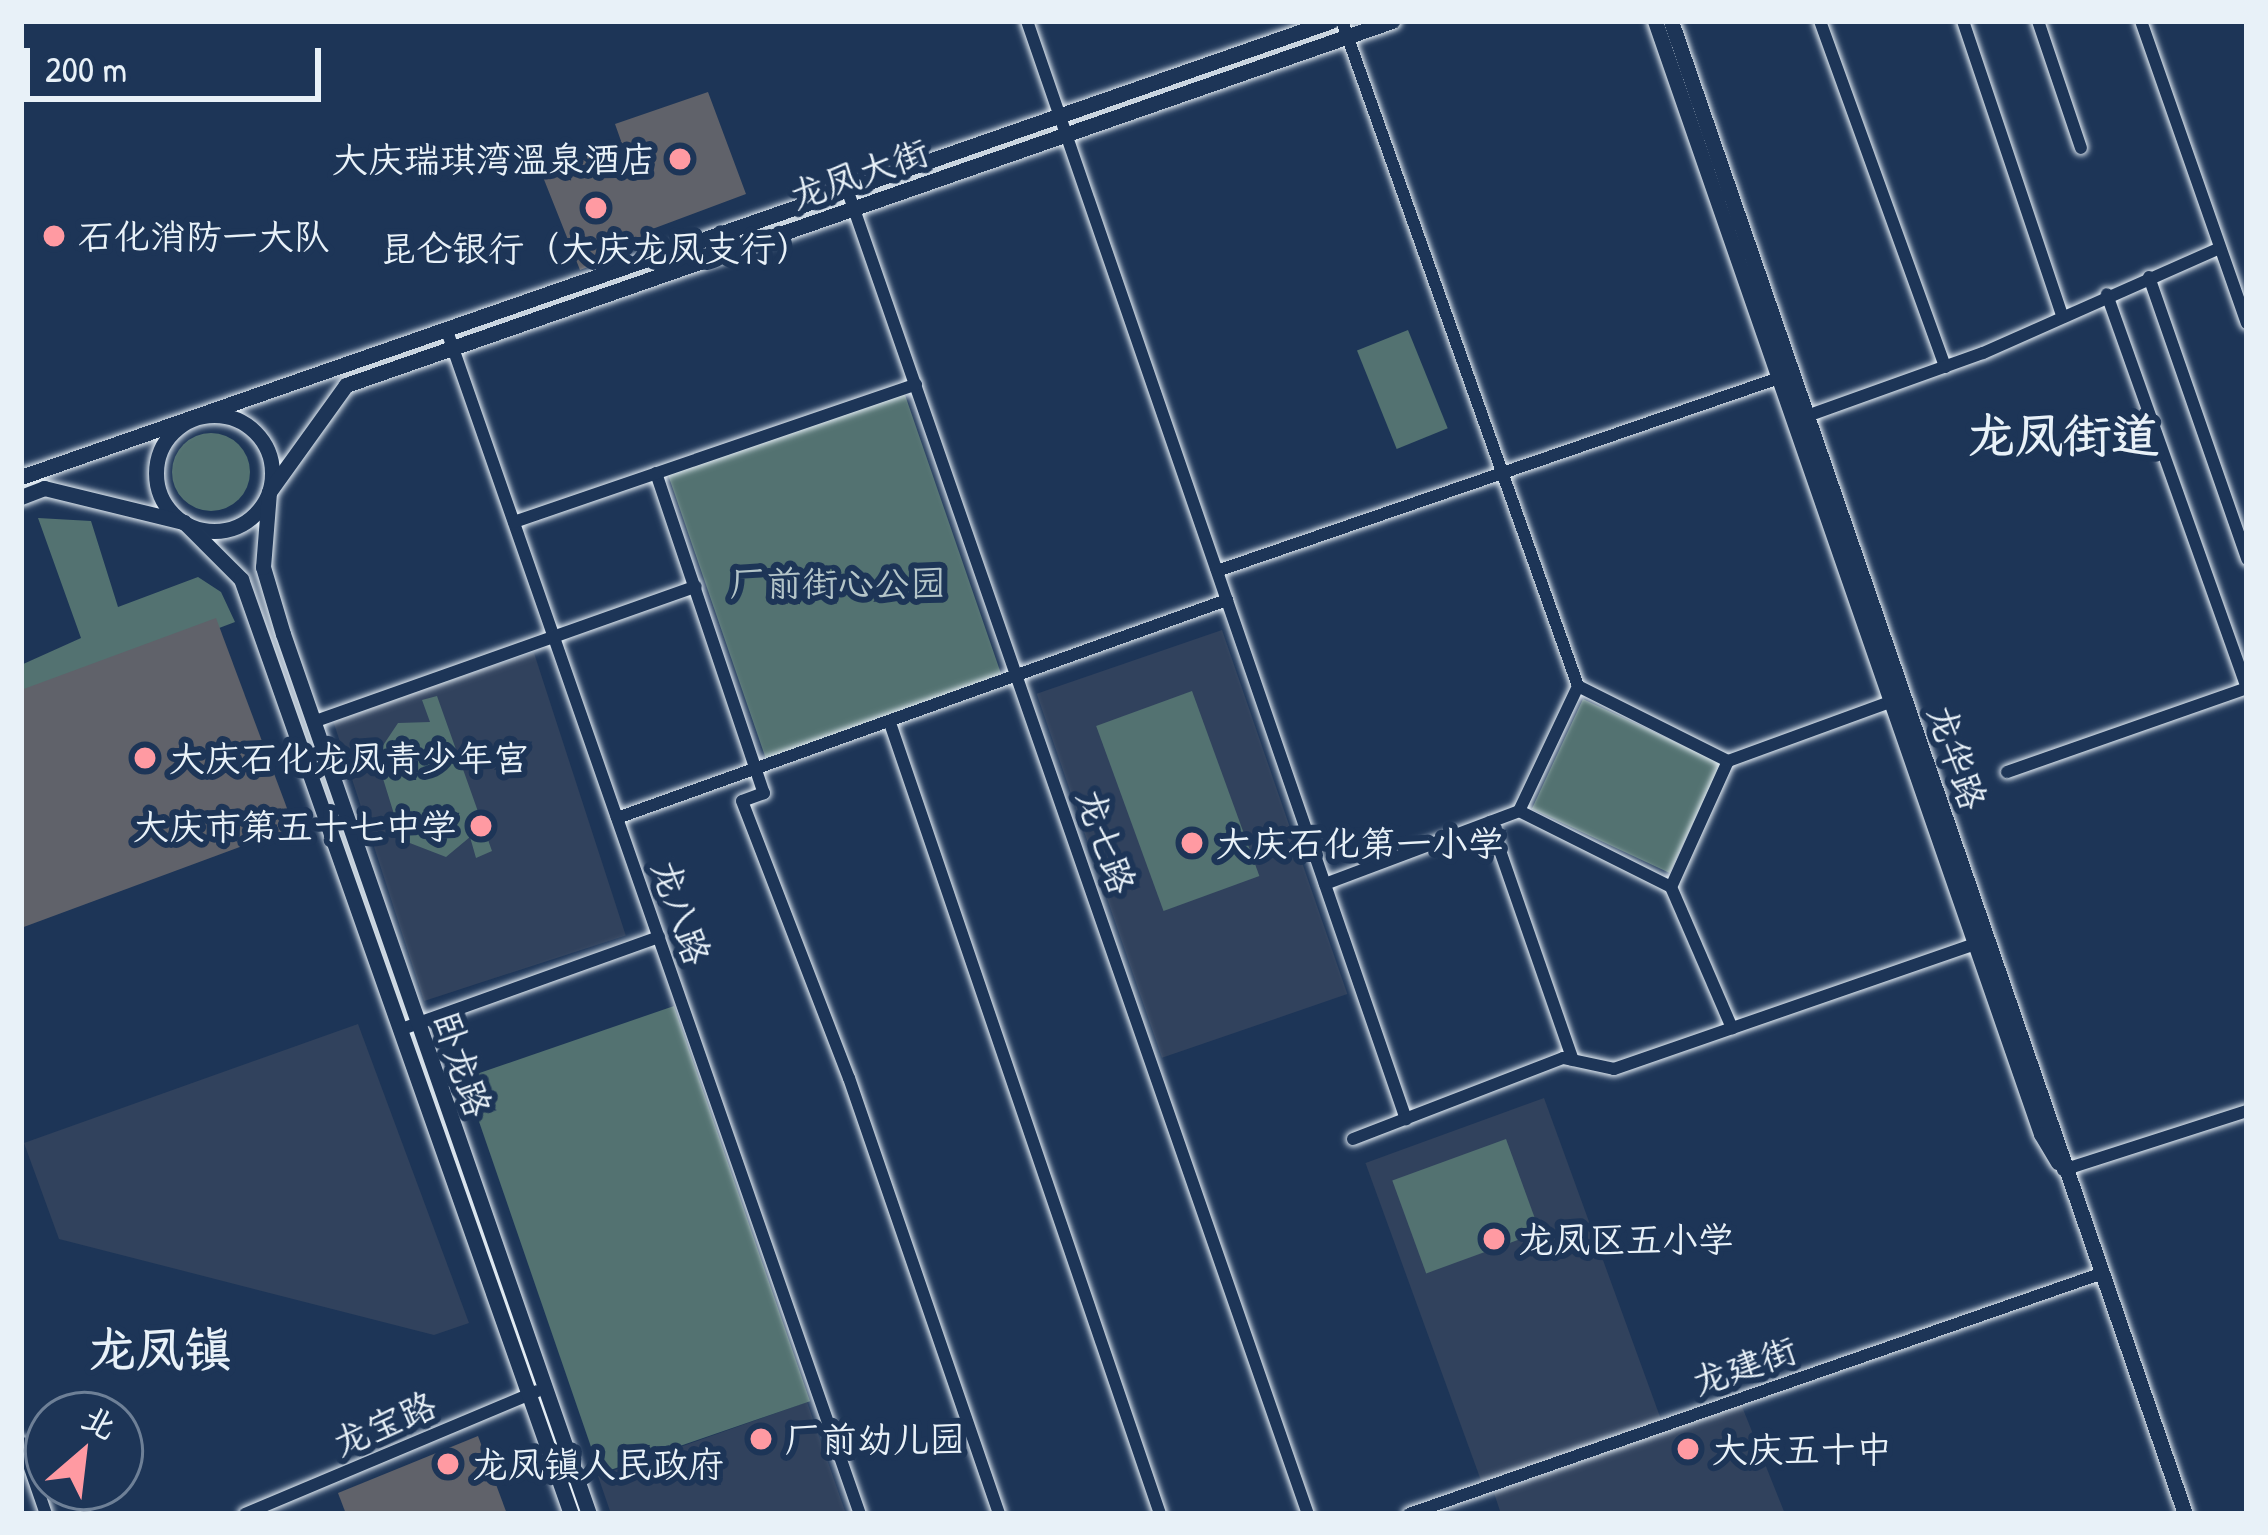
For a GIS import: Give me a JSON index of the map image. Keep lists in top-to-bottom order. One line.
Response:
{"streets":{"main road":["龙凤大街","龙华路","卧龙路"],"street":["龙七路","龙八路","龙建街","龙宝路"]},"crossings":[["龙凤大街","龙七路"],["龙凤大街","龙八路"],["龙华路","龙建街"],["卧龙路","龙宝路"]],"districts":["龙凤街道","龙凤镇"],"parks":["厂前街心公园"],"places":["大庆瑞琪湾温泉酒店","昆仑银行（大庆龙凤支行）","石化消防一大队","大庆石化龙凤青少年宫","大庆市第五十七中学","大庆石化第一小学","龙凤区五小学","厂前幼儿园","大庆五十中","龙凤镇人民政府"],"scale_bar":"200 m","north":"top right"}
